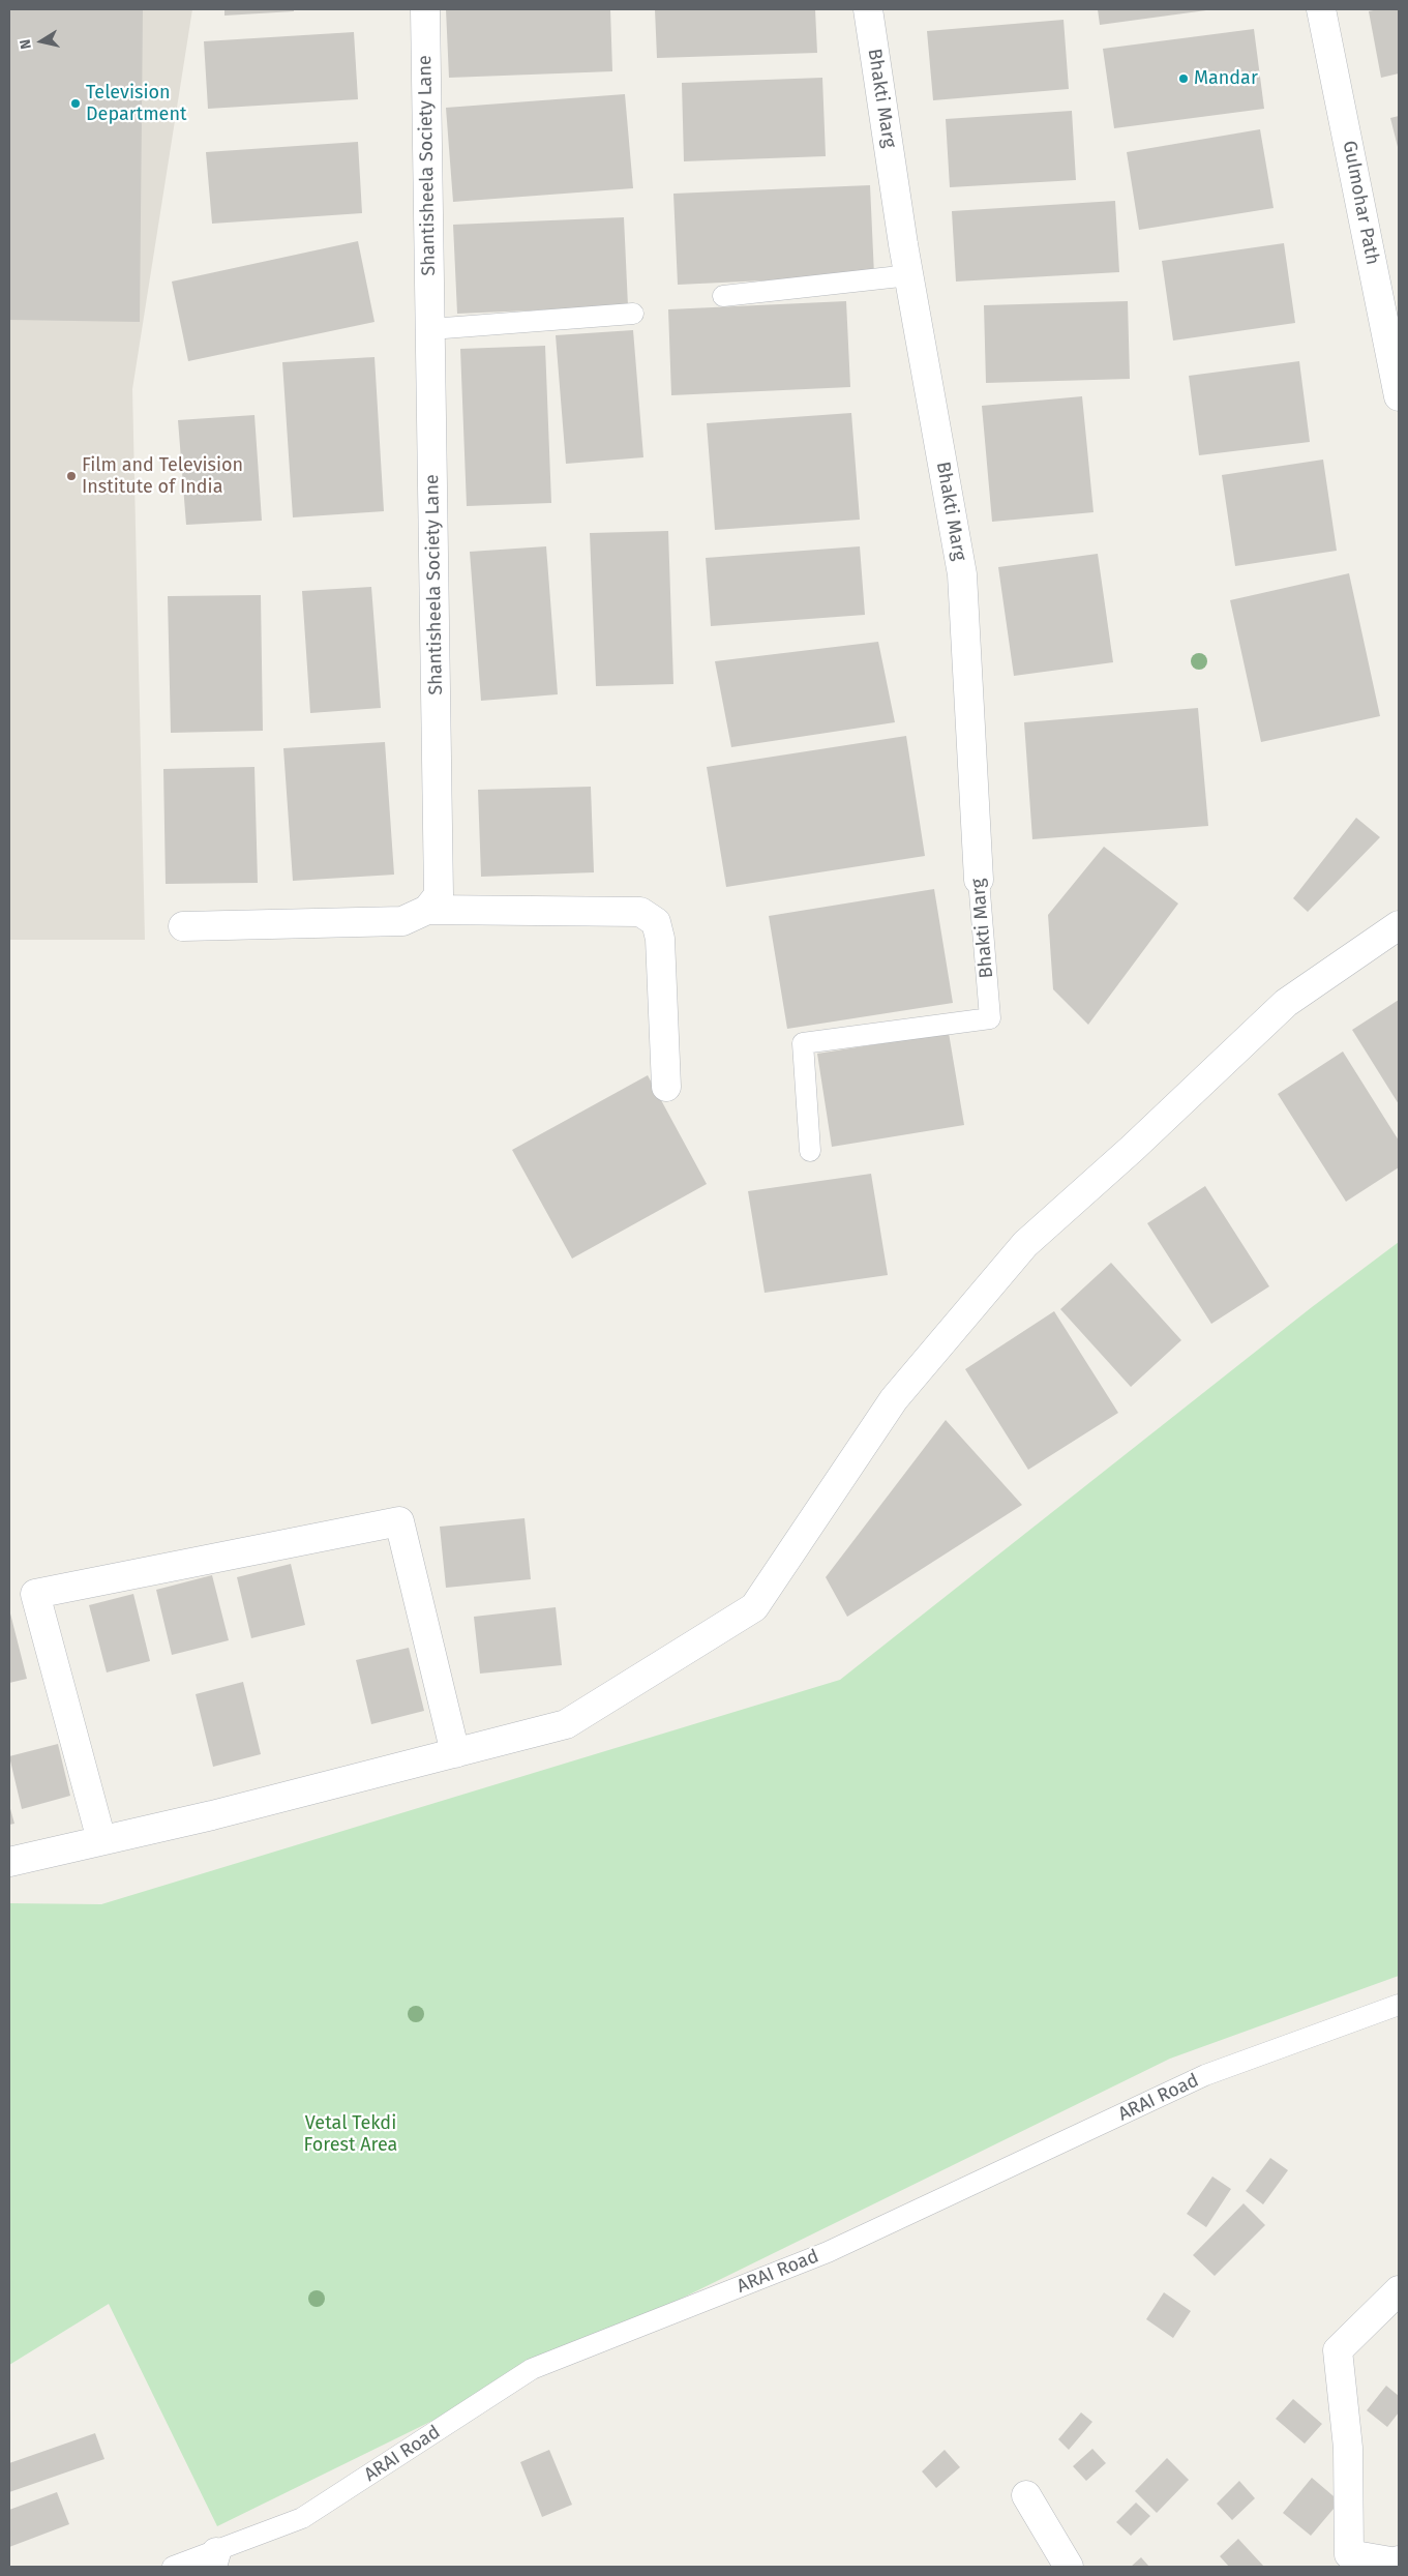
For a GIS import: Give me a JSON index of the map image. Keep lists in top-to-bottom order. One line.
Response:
{"streets":{"street":["Bhakti Marg","Shantisheela Society Lane","Gulmohar Path"],"lane":["ARAI Road"]},"parks":["Vetal Tekdi Forest Area"],"places":["Mandar","Television Department","Film and Television Institute of India"],"north":"left"}
